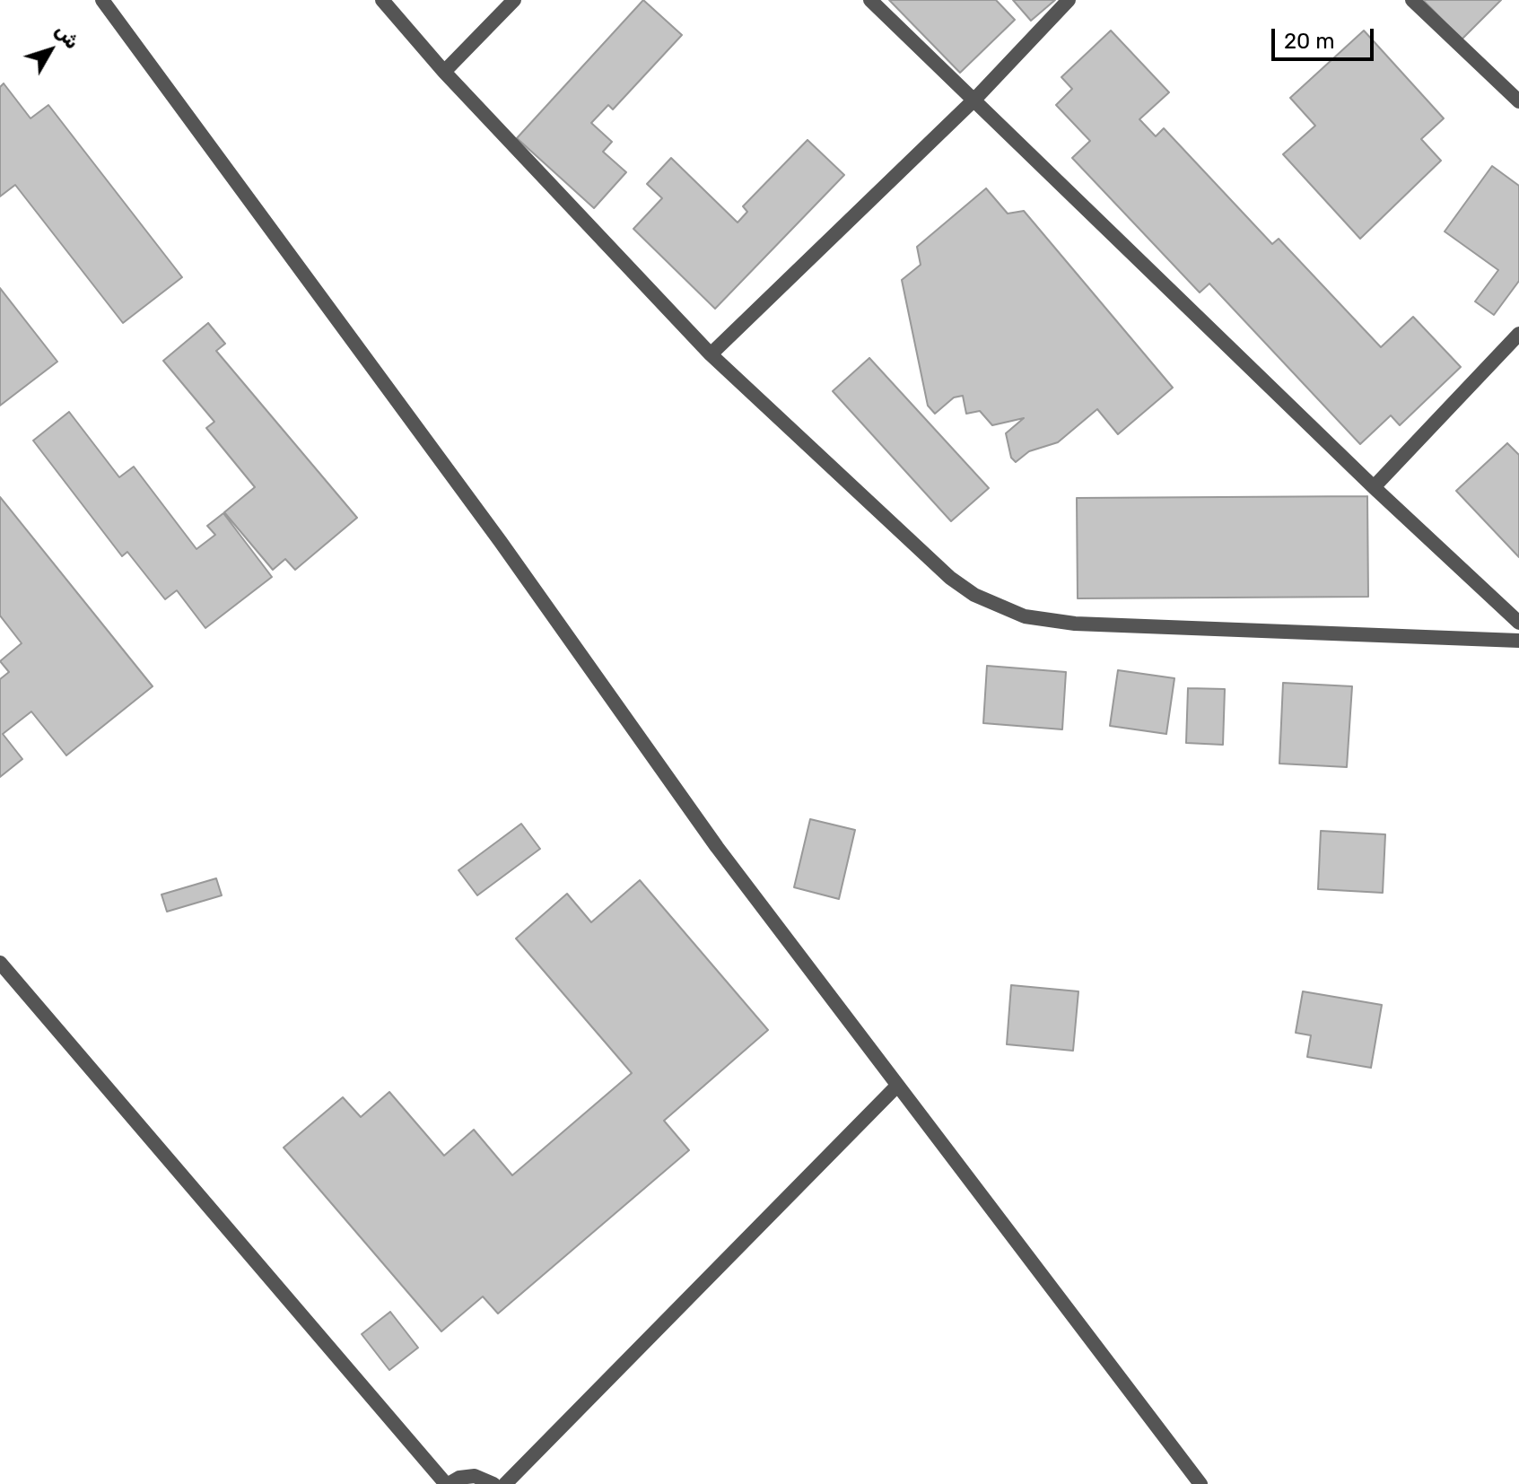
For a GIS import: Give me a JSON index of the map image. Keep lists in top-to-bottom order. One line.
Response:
{"scale_bar":"20 m","north":"top right"}
